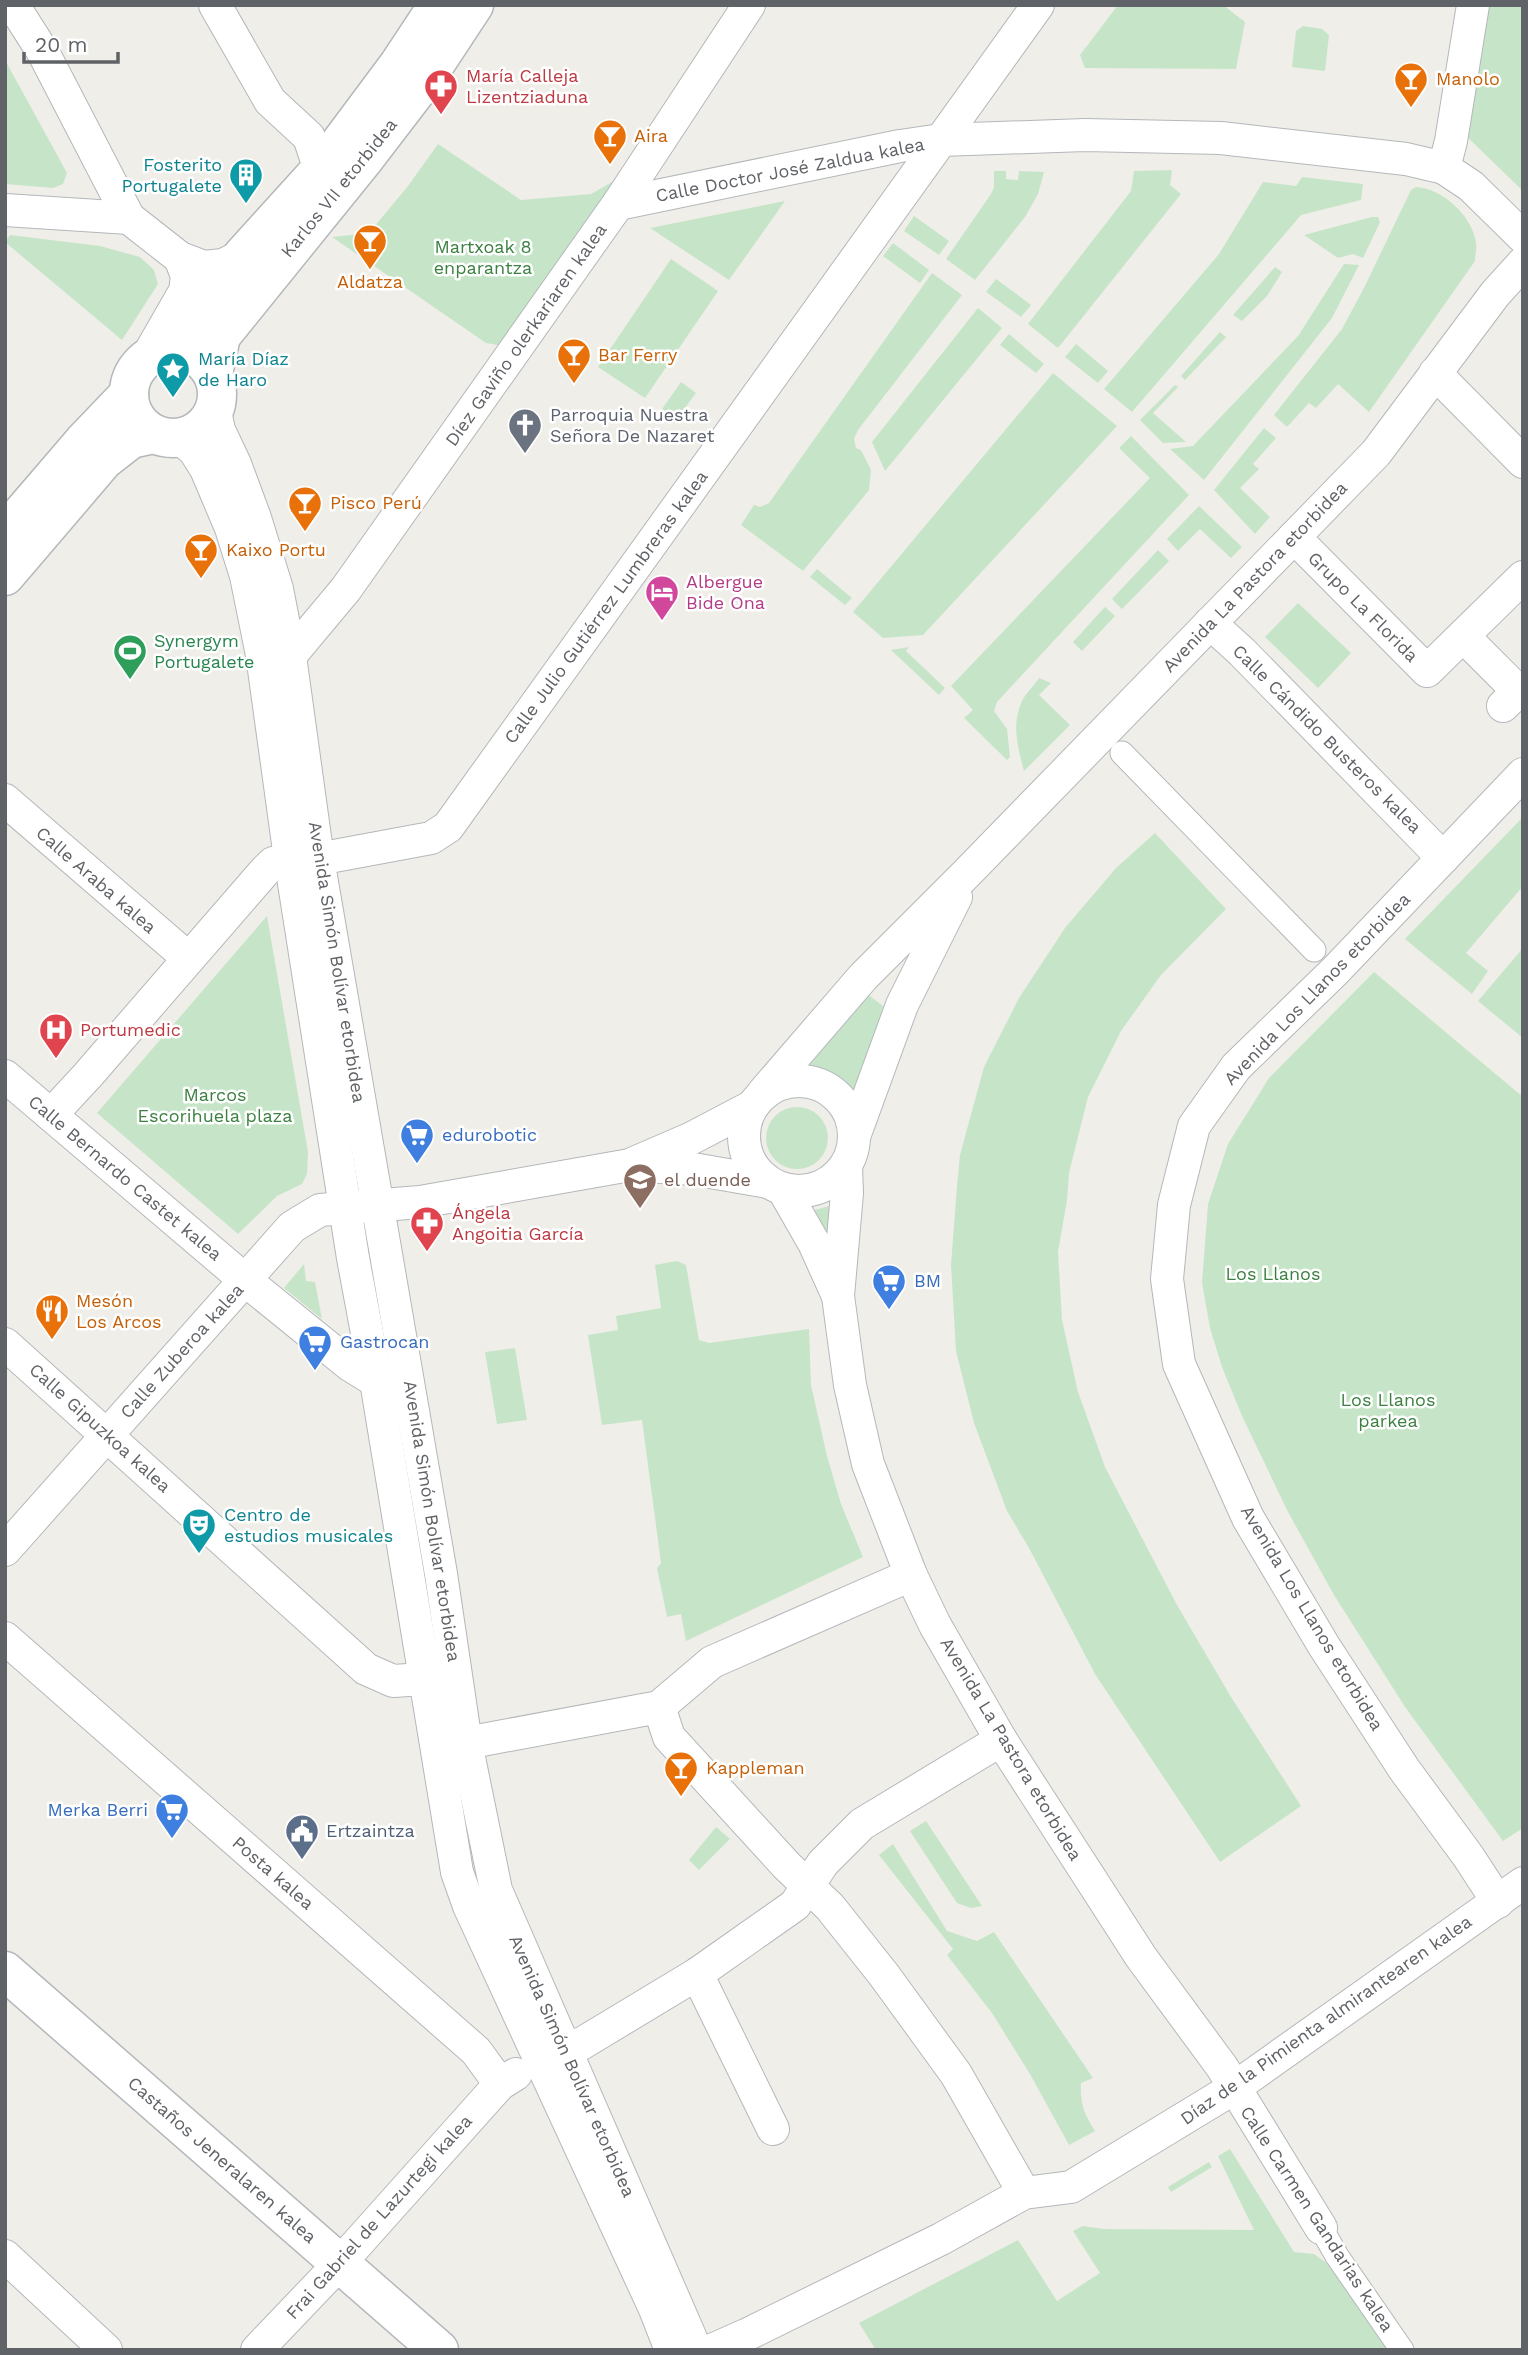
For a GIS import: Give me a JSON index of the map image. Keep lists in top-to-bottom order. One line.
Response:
{"streets":{"street":["Calle Doctor José Zaldua kalea","Karlos VII etorbidea","Díez Gaviño olerkariaren kalea","Avenida La Pastora etorbidea","Calle Julio Gutiérrez Lumbreras kalea","Grupo La Florida","Calle Cándido Busteros kalea","Calle Araba kalea","Avenida Simón Bolívar etorbidea","Avenida Los Llanos etorbidea","Calle Bernardo Castet kalea","Calle Zuberoa kalea","Calle Gipuzkoa kalea","Posta kalea","Díaz de la Pimienta almirantearen kalea","Castaños Jeneralaren kalea","Frai Gabriel de Lazurtegi kalea","Calle Carmen Gandarias kalea"]},"crossings":[["Calle Doctor José Zaldua kalea","Díez Gaviño olerkariaren kalea"],["Calle Doctor José Zaldua kalea","Calle Julio Gutiérrez Lumbreras kalea"],["Karlos VII etorbidea","Avenida Simón Bolívar etorbidea"],["Díez Gaviño olerkariaren kalea","Avenida Simón Bolívar etorbidea"],["Avenida La Pastora etorbidea","Grupo La Florida"],["Avenida La Pastora etorbidea","Calle Cándido Busteros kalea"],["Avenida La Pastora etorbidea","Díaz de la Pimienta almirantearen kalea"],["Avenida La Pastora etorbidea","Calle Carmen Gandarias kalea"],["Calle Julio Gutiérrez Lumbreras kalea","Avenida Simón Bolívar etorbidea"],["Calle Cándido Busteros kalea","Avenida Los Llanos etorbidea"],["Avenida Simón Bolívar etorbidea","Calle Bernardo Castet kalea"],["Avenida Simón Bolívar etorbidea","Calle Zuberoa kalea"],["Avenida Simón Bolívar etorbidea","Calle Gipuzkoa kalea"],["Avenida Los Llanos etorbidea","Díaz de la Pimienta almirantearen kalea"],["Calle Bernardo Castet kalea","Calle Zuberoa kalea"],["Calle Zuberoa kalea","Calle Gipuzkoa kalea"],["Posta kalea","Frai Gabriel de Lazurtegi kalea"],["Díaz de la Pimienta almirantearen kalea","Calle Carmen Gandarias kalea"],["Castaños Jeneralaren kalea","Frai Gabriel de Lazurtegi kalea"]],"parks":["Martxoak 8 enparantza","Marcos Escorihuela plaza","Los Llanos","Los Llanos parkea"],"places":{"bar":["Manolo","Aira","Aldatza","Bar Ferry","Pisco Perú","Kaixo Portu","Kappleman"],"pharmacy":["María Calleja Lizentziaduna","Ángela Angoitia García"],"building":["Fosterito Portugalete"],"place":["María Díaz de Haro"],"church":["Parroquia Nuestra Señora De Nazaret"],"hotel":["Albergue Bide Ona"],"sports":["Synergym Portugalete"],"hospital":["Portumedic"],"supermarket":["edurobotic","BM","Gastrocan","Merka Berri"],"school or university":["el duende"],"restaurant":["Mesón Los Arcos"],"theatre":["Centro de estudios musicales"],"public building":["Ertzaintza"]},"scale_bar":"20 m"}
